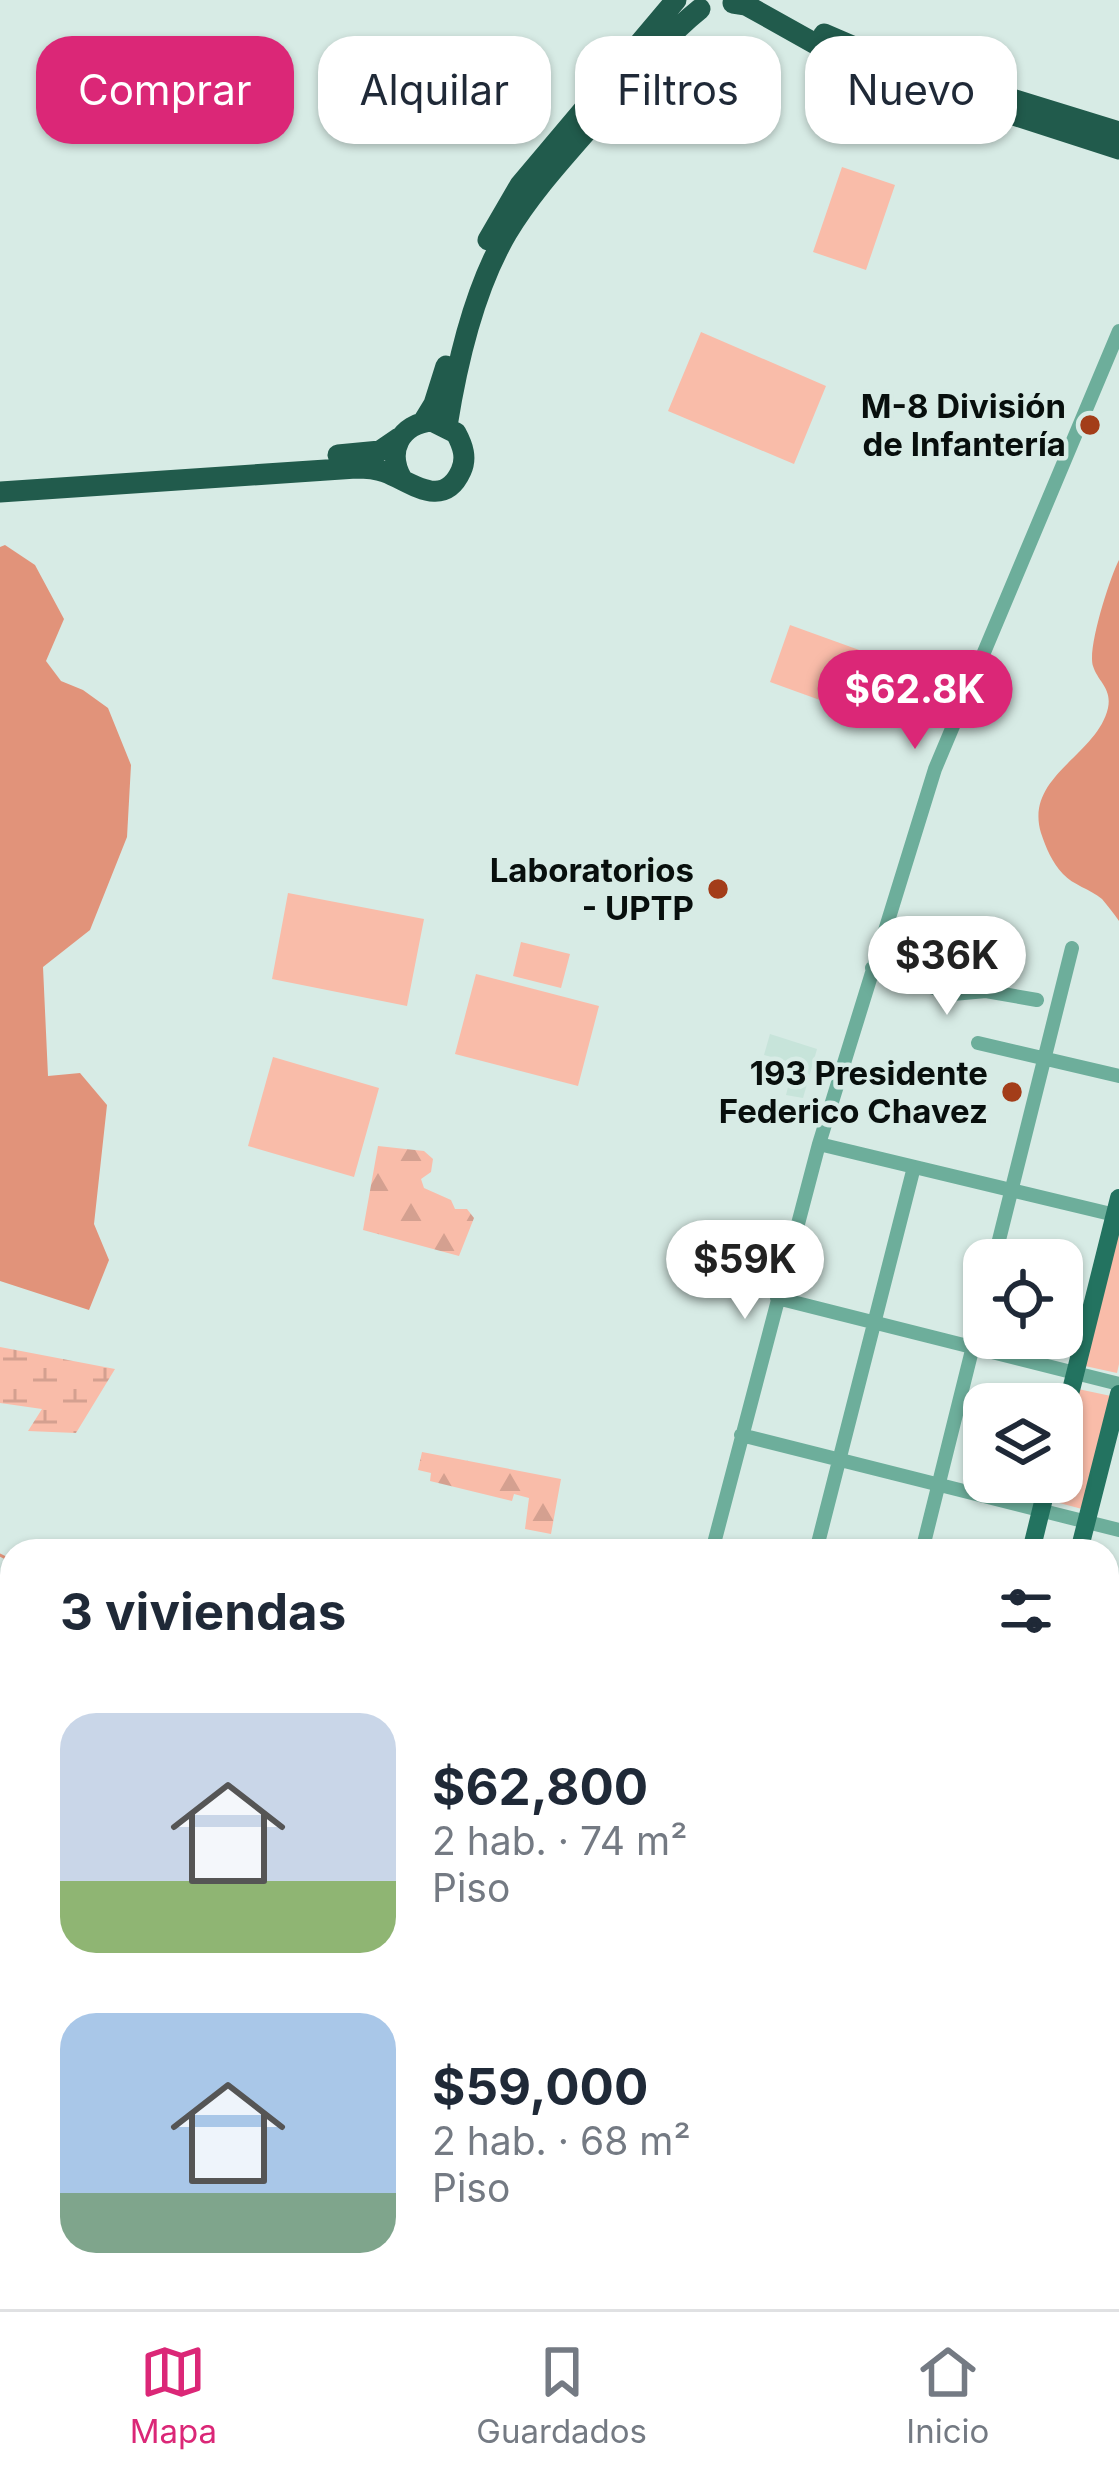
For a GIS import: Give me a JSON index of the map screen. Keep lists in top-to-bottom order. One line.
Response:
{"places":["M-8 División de Infantería","Laboratorios - UPTP","193 Presidente Federico Chavez"],"page":{"chip":["Comprar","Alquilar","Filtros","Nuevo"],"price":["$62.8K","$36K","$59K"],"heading":"3 viviendas","list":[{"name":"$62,800","note":"2 hab. · 74 m² · Piso"},{"name":"$59,000","note":"2 hab. · 68 m² · Piso"}],"tabs":["Mapa","Guardados","Inicio"]}}
